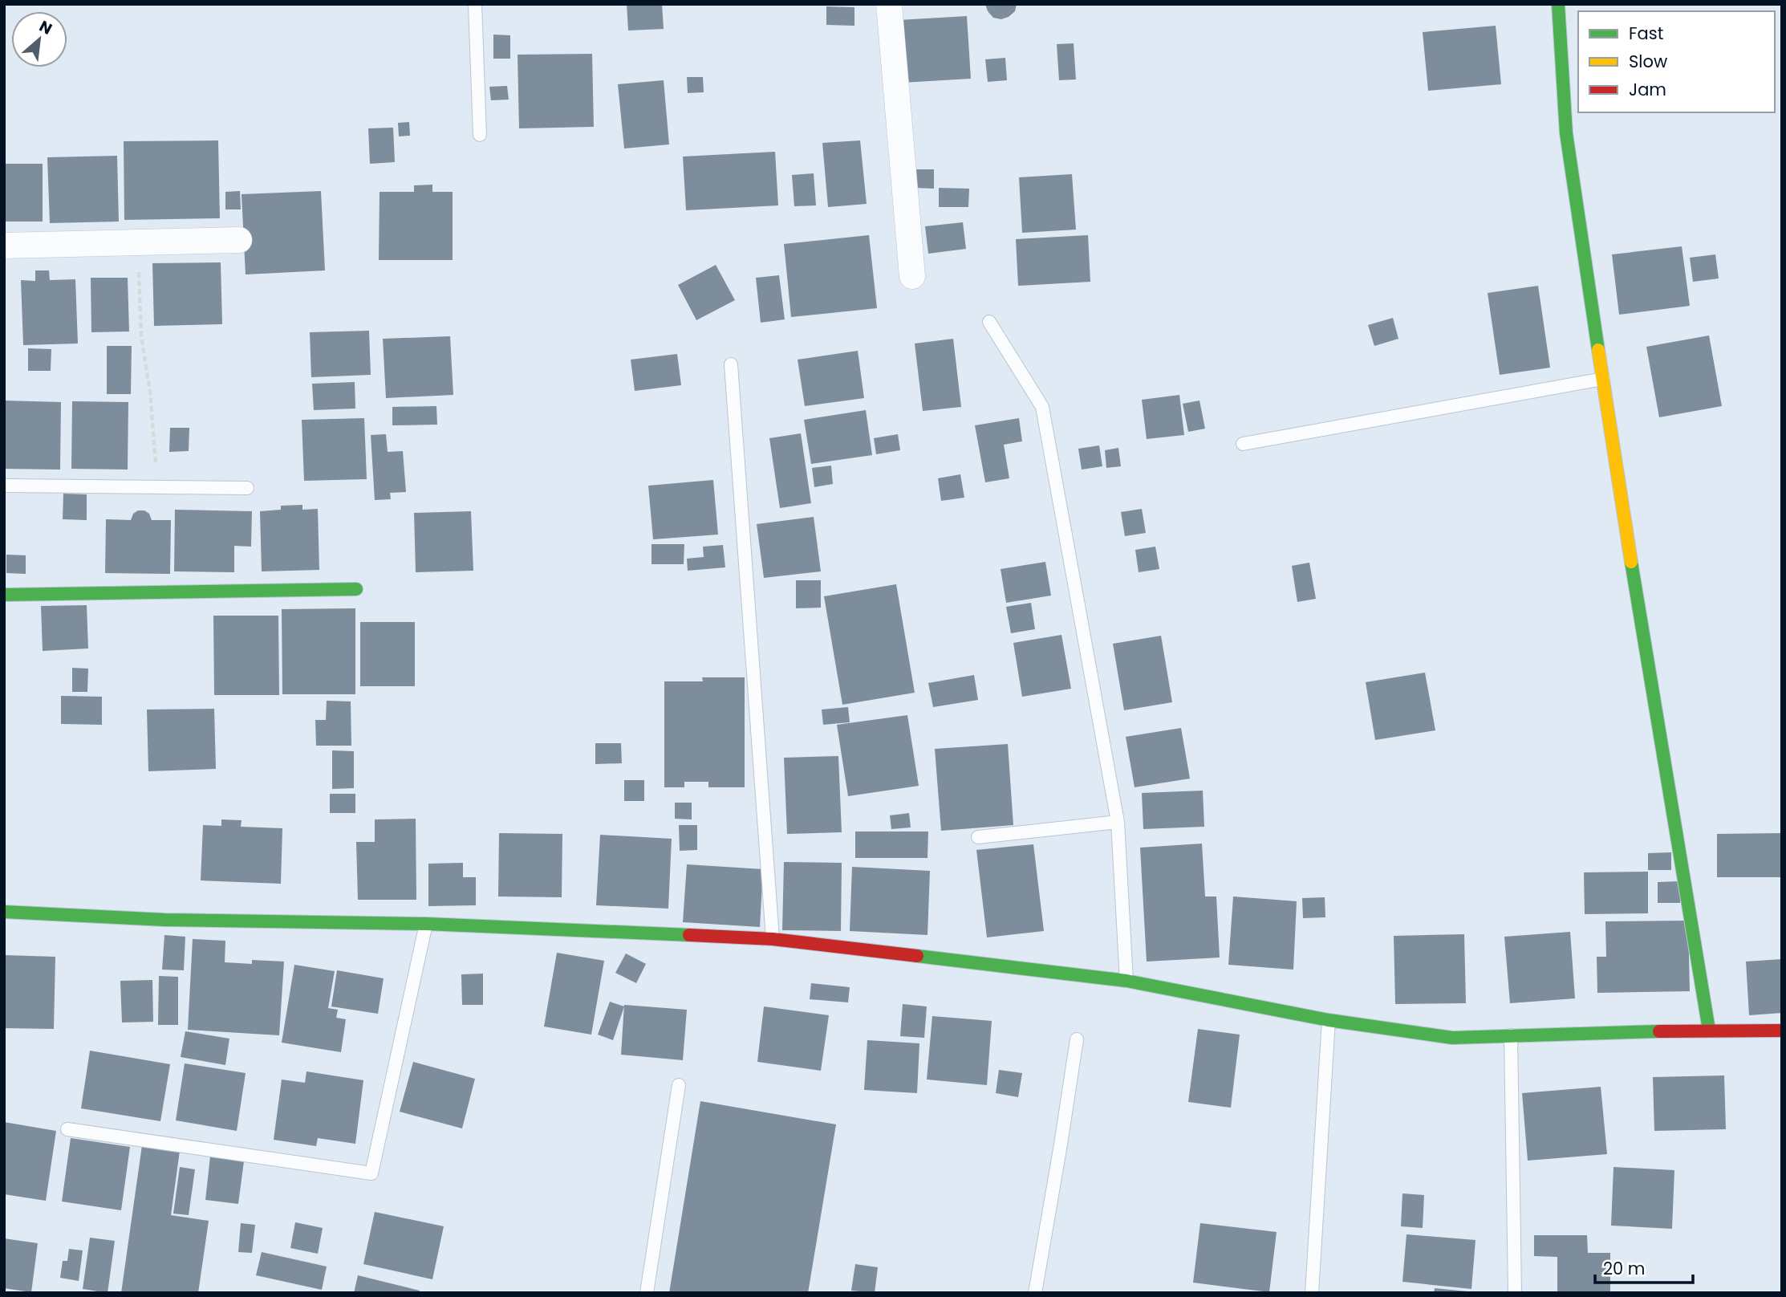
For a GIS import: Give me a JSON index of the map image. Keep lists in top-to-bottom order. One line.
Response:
{"legend":["Fast","Slow","Jam"],"scale_bar":"20 m","north":"top right"}
